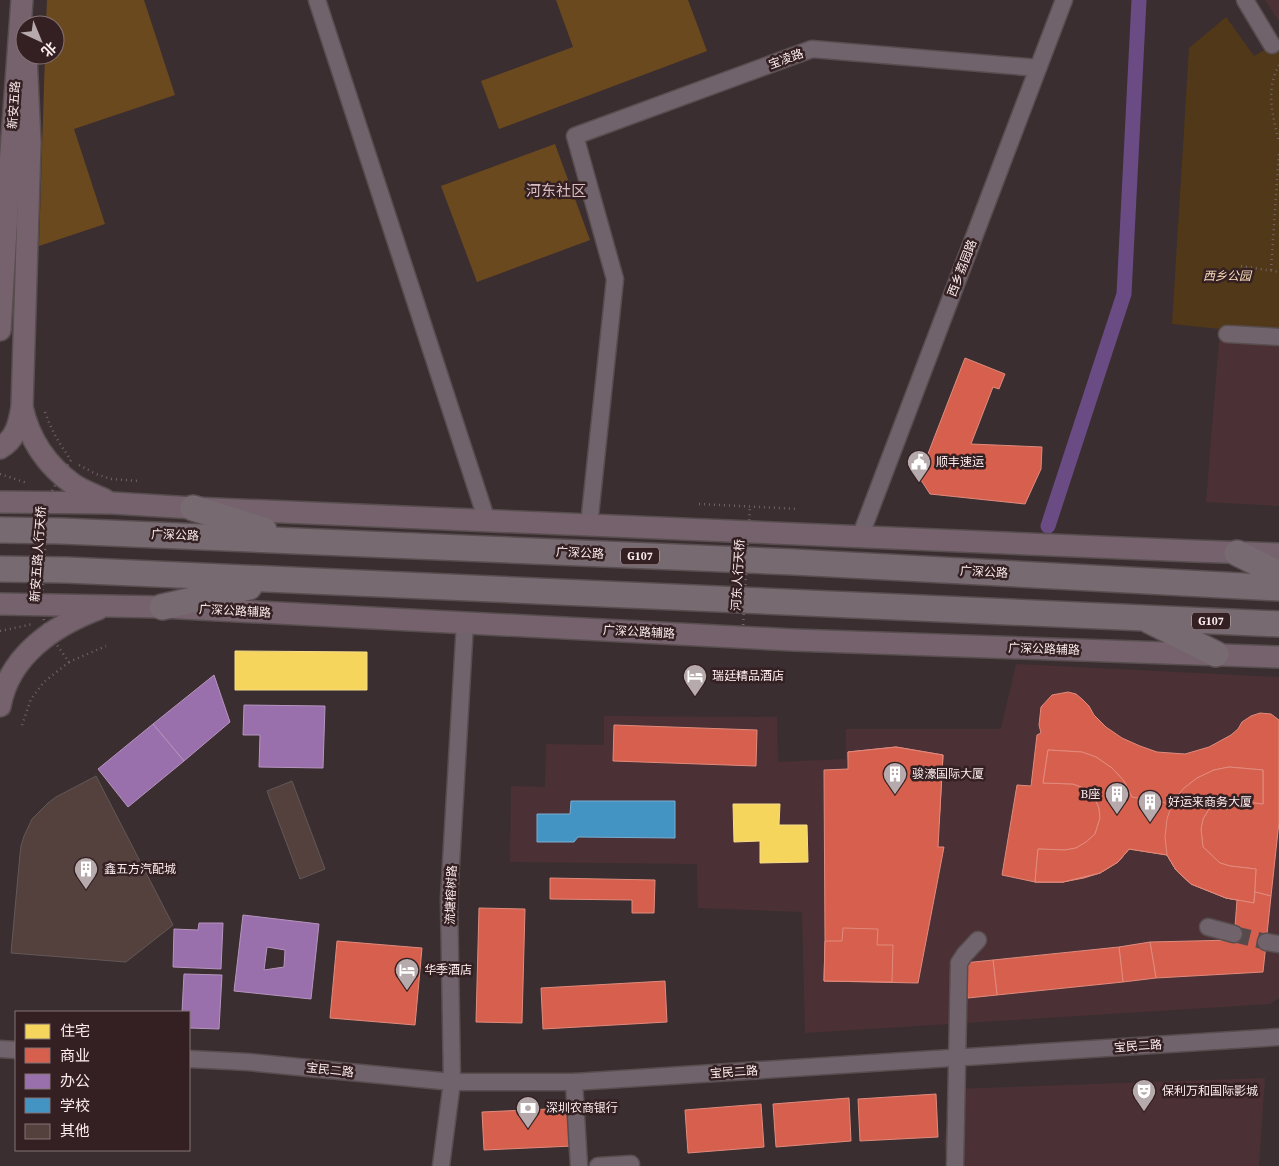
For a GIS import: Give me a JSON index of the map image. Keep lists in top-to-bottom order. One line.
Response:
{"streets":{"highway":["广深公路","G107"],"main road":["新安五路","广深公路辅路"],"street":["宝凌路","西乡荔园路","流塘榕树路","宝民二路"],"path":["新安五路人行天桥","河东人行天桥"]},"crossings":[["宝凌路","西乡荔园路"],["广深公路辅路","流塘榕树路"],["流塘榕树路","宝民二路"]],"districts":["河东社区"],"parks":["西乡公园"],"places":{"public building":["顺丰速运"],"hotel":["瑞廷精品酒店","华季酒店"],"building":["骏濠国际大厦","B座","好运来商务大厦","鑫五方汽配城"],"theatre":["保利万和国际影城"],"bank":["深圳农商银行"]},"legend":["住宅","商业","办公","学校","其他"],"north":"bottom right"}
